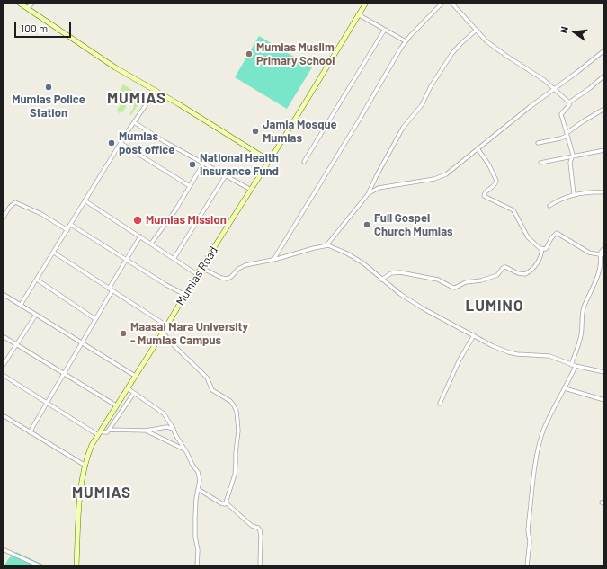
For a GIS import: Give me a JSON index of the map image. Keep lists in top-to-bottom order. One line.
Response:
{"streets":{"street":["Mumias Road"]},"districts":["MUMIAS","LUMINO","MUMIAS"],"places":["Mumias Muslim Primary School","Mumias Police Station","Jamia Mosque Mumias","Mumias post office","National Health Insurance Fund","Mumias Mission","Full Gospel Church Mumias","Maasai Mara University - Mumias Campus"],"scale_bar":"100 m","north":"left"}
